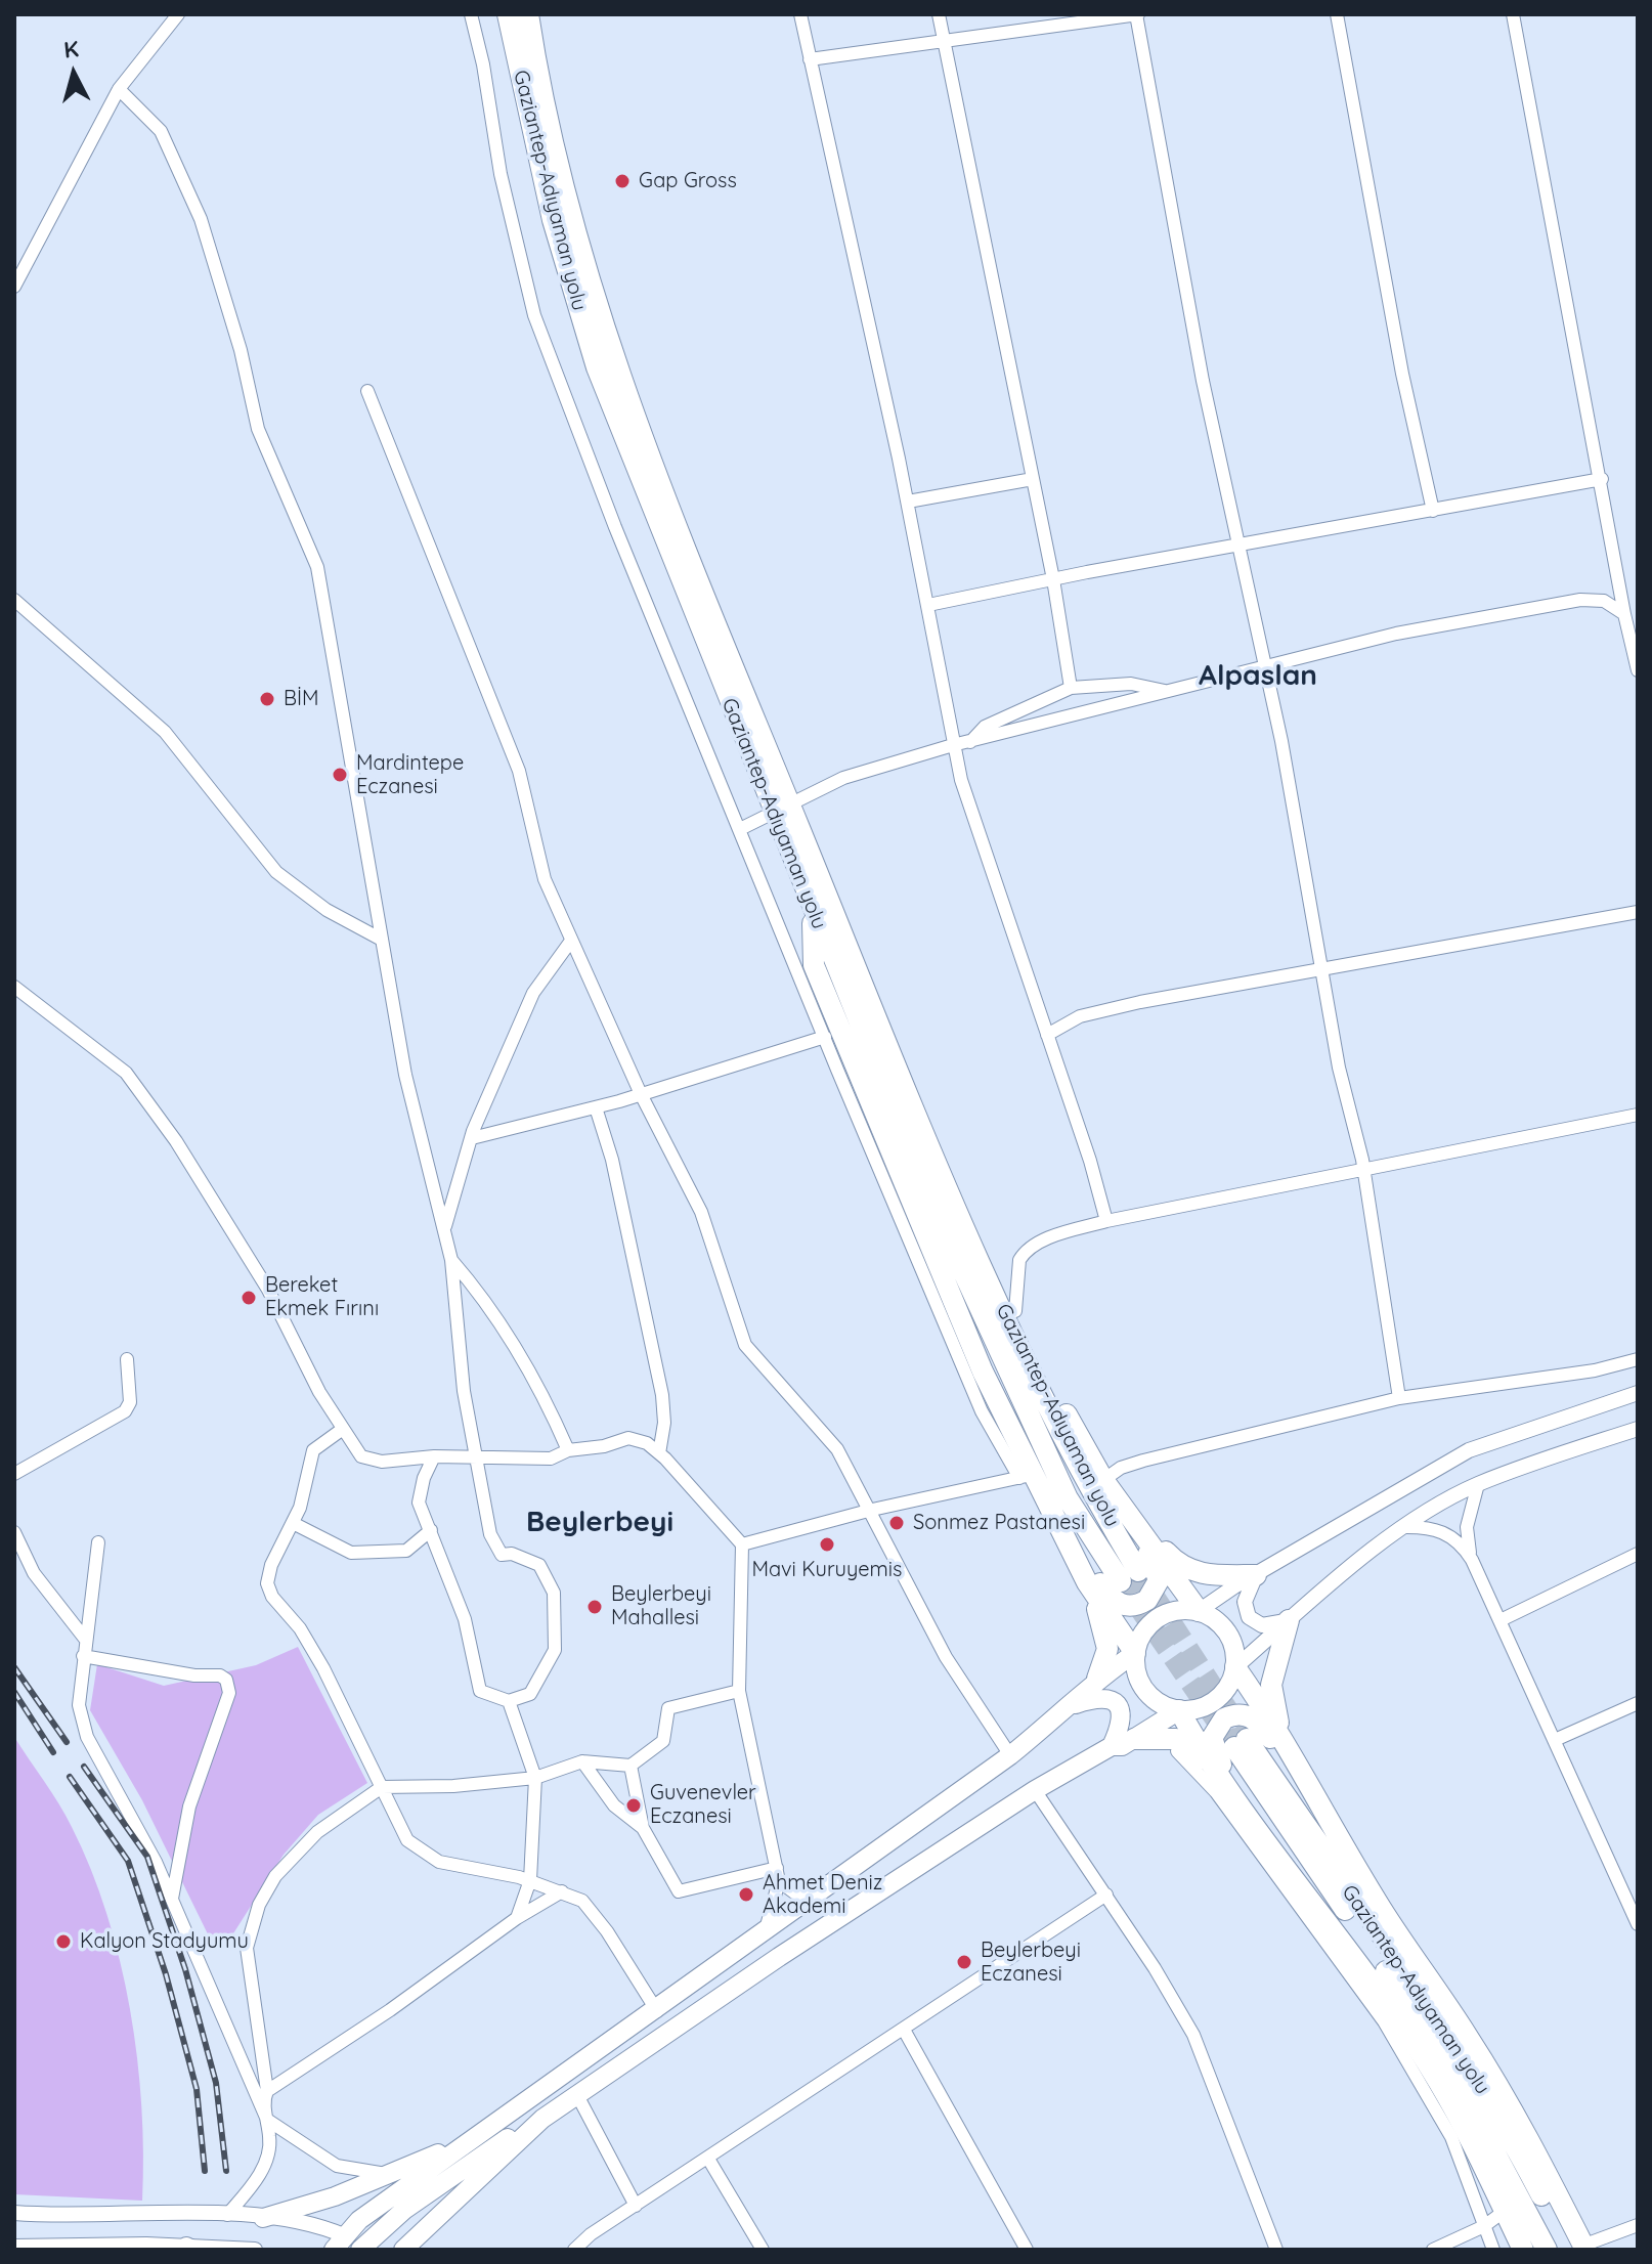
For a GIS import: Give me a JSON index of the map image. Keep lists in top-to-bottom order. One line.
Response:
{"streets":{"highway":["Gaziantep-Adıyaman yolu"]},"districts":["Alpaslan","Beylerbeyi"],"places":["Gap Gross","BİM","Mardintepe Eczanesi","Bereket Ekmek Fırını","Sonmez Pastanesi","Mavi Kuruyemis","Beylerbeyi Mahallesi","Guvenevler Eczanesi","Ahmet Deniz Akademi","Kalyon Stadyumu","Beylerbeyi Eczanesi"],"north":"top"}
